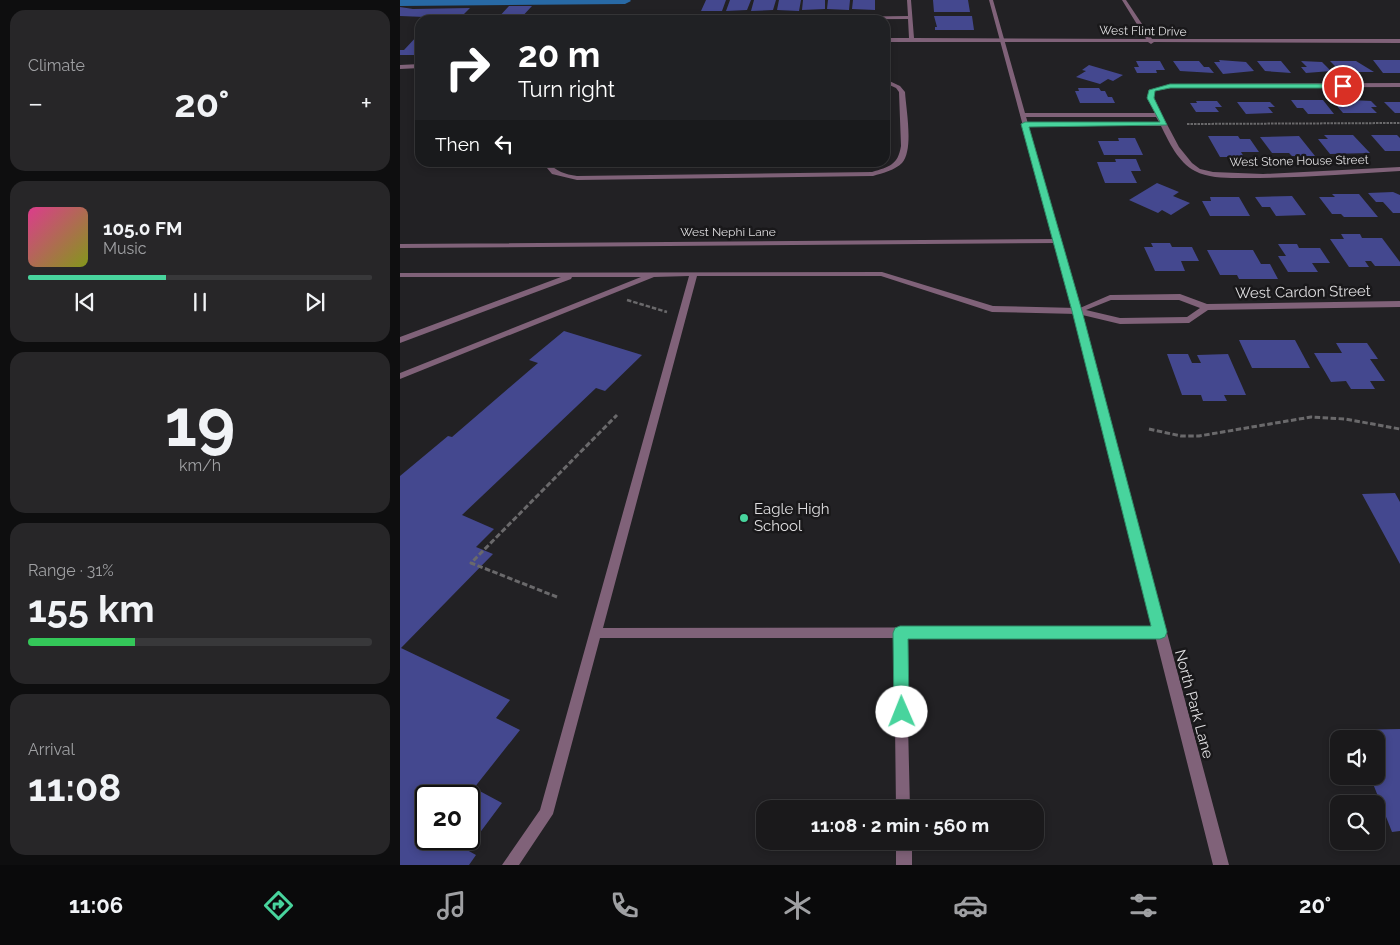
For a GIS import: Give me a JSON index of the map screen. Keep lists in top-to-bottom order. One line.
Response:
{"streets":{"street":["West Flint Drive","West Stone House Street","West Nephi Lane","West Cardon Street","North Park Lane"]},"crossings":[["West Flint Drive","North Park Lane"],["West Nephi Lane","North Park Lane"],["West Cardon Street","North Park Lane"]],"places":["Eagle High School"],"page":{"tile":["Climate",["19","km/h"],["Range · 31%","155 km"],["Arrival","11:08"]],"turn":["20 m","Turn right"],"heat":["−","20°","+"],"then":"Then","song":["105.0 FM","Music"],"limit":"20","trip":"11:08 · 2 min · 560 m","tabs":["11:06","20°"]}}
